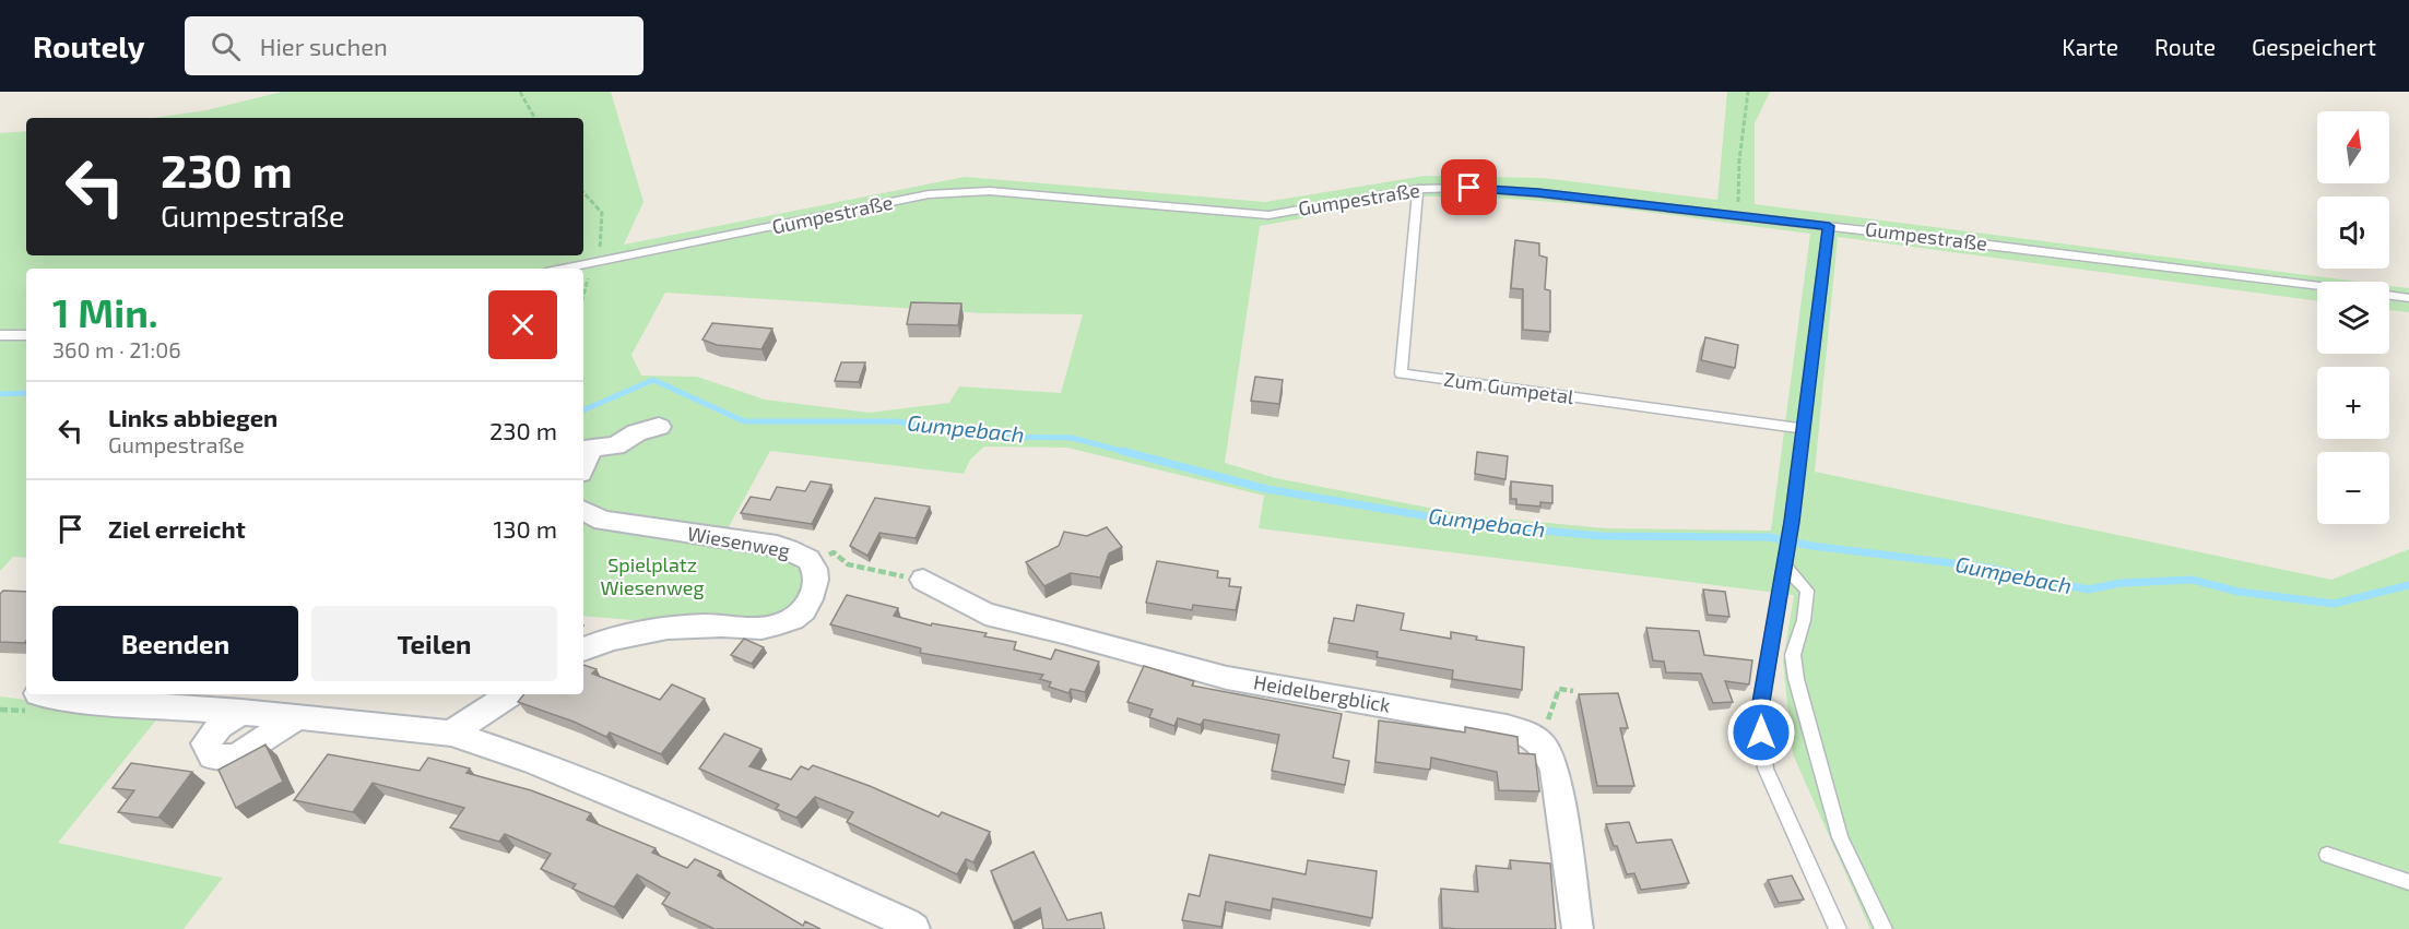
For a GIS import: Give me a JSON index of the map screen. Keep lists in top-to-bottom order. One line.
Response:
{"streets":{"street":["Wiesenweg","Heidelbergblick"],"lane":["Gumpestraße","Zum Gumpetal"]},"crossings":[["Gumpestraße","Zum Gumpetal"]],"water":["Gumpebach"],"parks":["Spielplatz Wiesenweg"],"north":"top","page":{"header":"Routely","search":"Hier suchen","nav":["Karte","Route","Gespeichert"],"map_buttons":["+","−"],"turn":["230 m","Gumpestraße"],"heading":["1 Min.","360 m · 21:06"],"list":[{"name":"Links abbiegen","note":"Gumpestraße","value":"230 m"},{"name":"Ziel erreicht","value":"130 m"}],"buttons":["Beenden","Teilen"]}}
